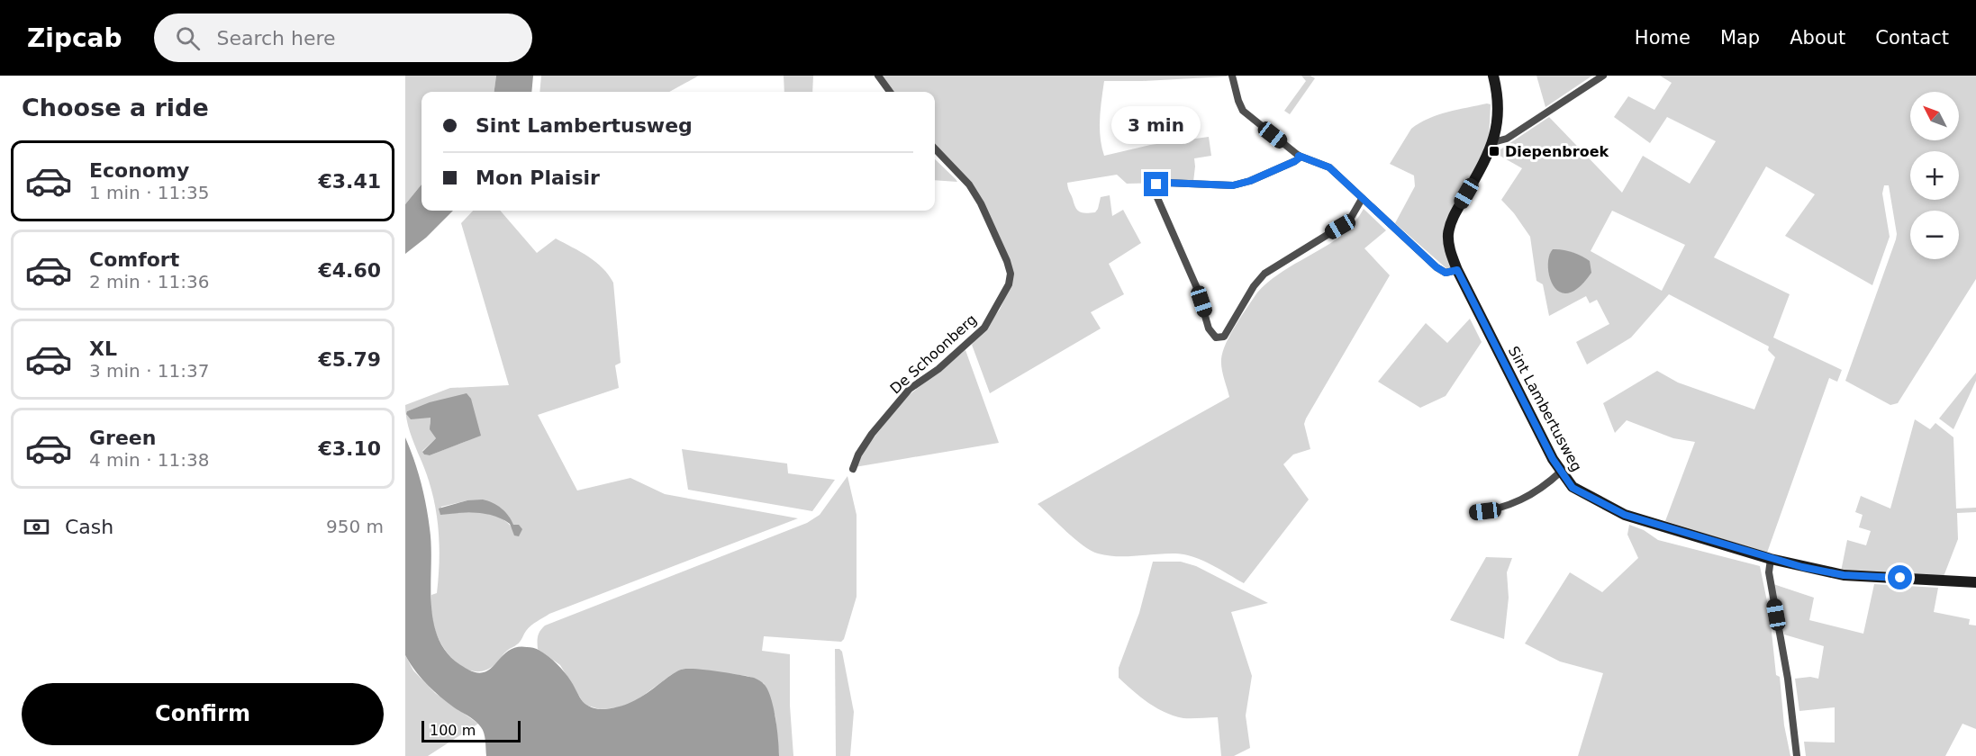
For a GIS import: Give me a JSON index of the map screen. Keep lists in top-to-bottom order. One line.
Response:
{"streets":{"street":["De Schoonberg","Sint Lambertusweg"]},"places":{"transit":["Diepenbroek"]},"scale_bar":"100 m","north":"top left","page":{"header":"Zipcab","search":"Search here","nav":["Home","Map","About","Contact"],"heading":"Choose a ride","map_buttons":["+","−"],"banner":["Sint Lambertusweg","Mon Plaisir"],"bubble":"3 min","list":[{"name":"Economy","note":"1 min · 11:35","value":"€3.41"},{"name":"Comfort","note":"2 min · 11:36","value":"€4.60"},{"name":"XL","note":"3 min · 11:37","value":"€5.79"},{"name":"Green","note":"4 min · 11:38","value":"€3.10"}],"pay":["Cash","950 m"],"buttons":"Confirm","scale":"100 m"}}
